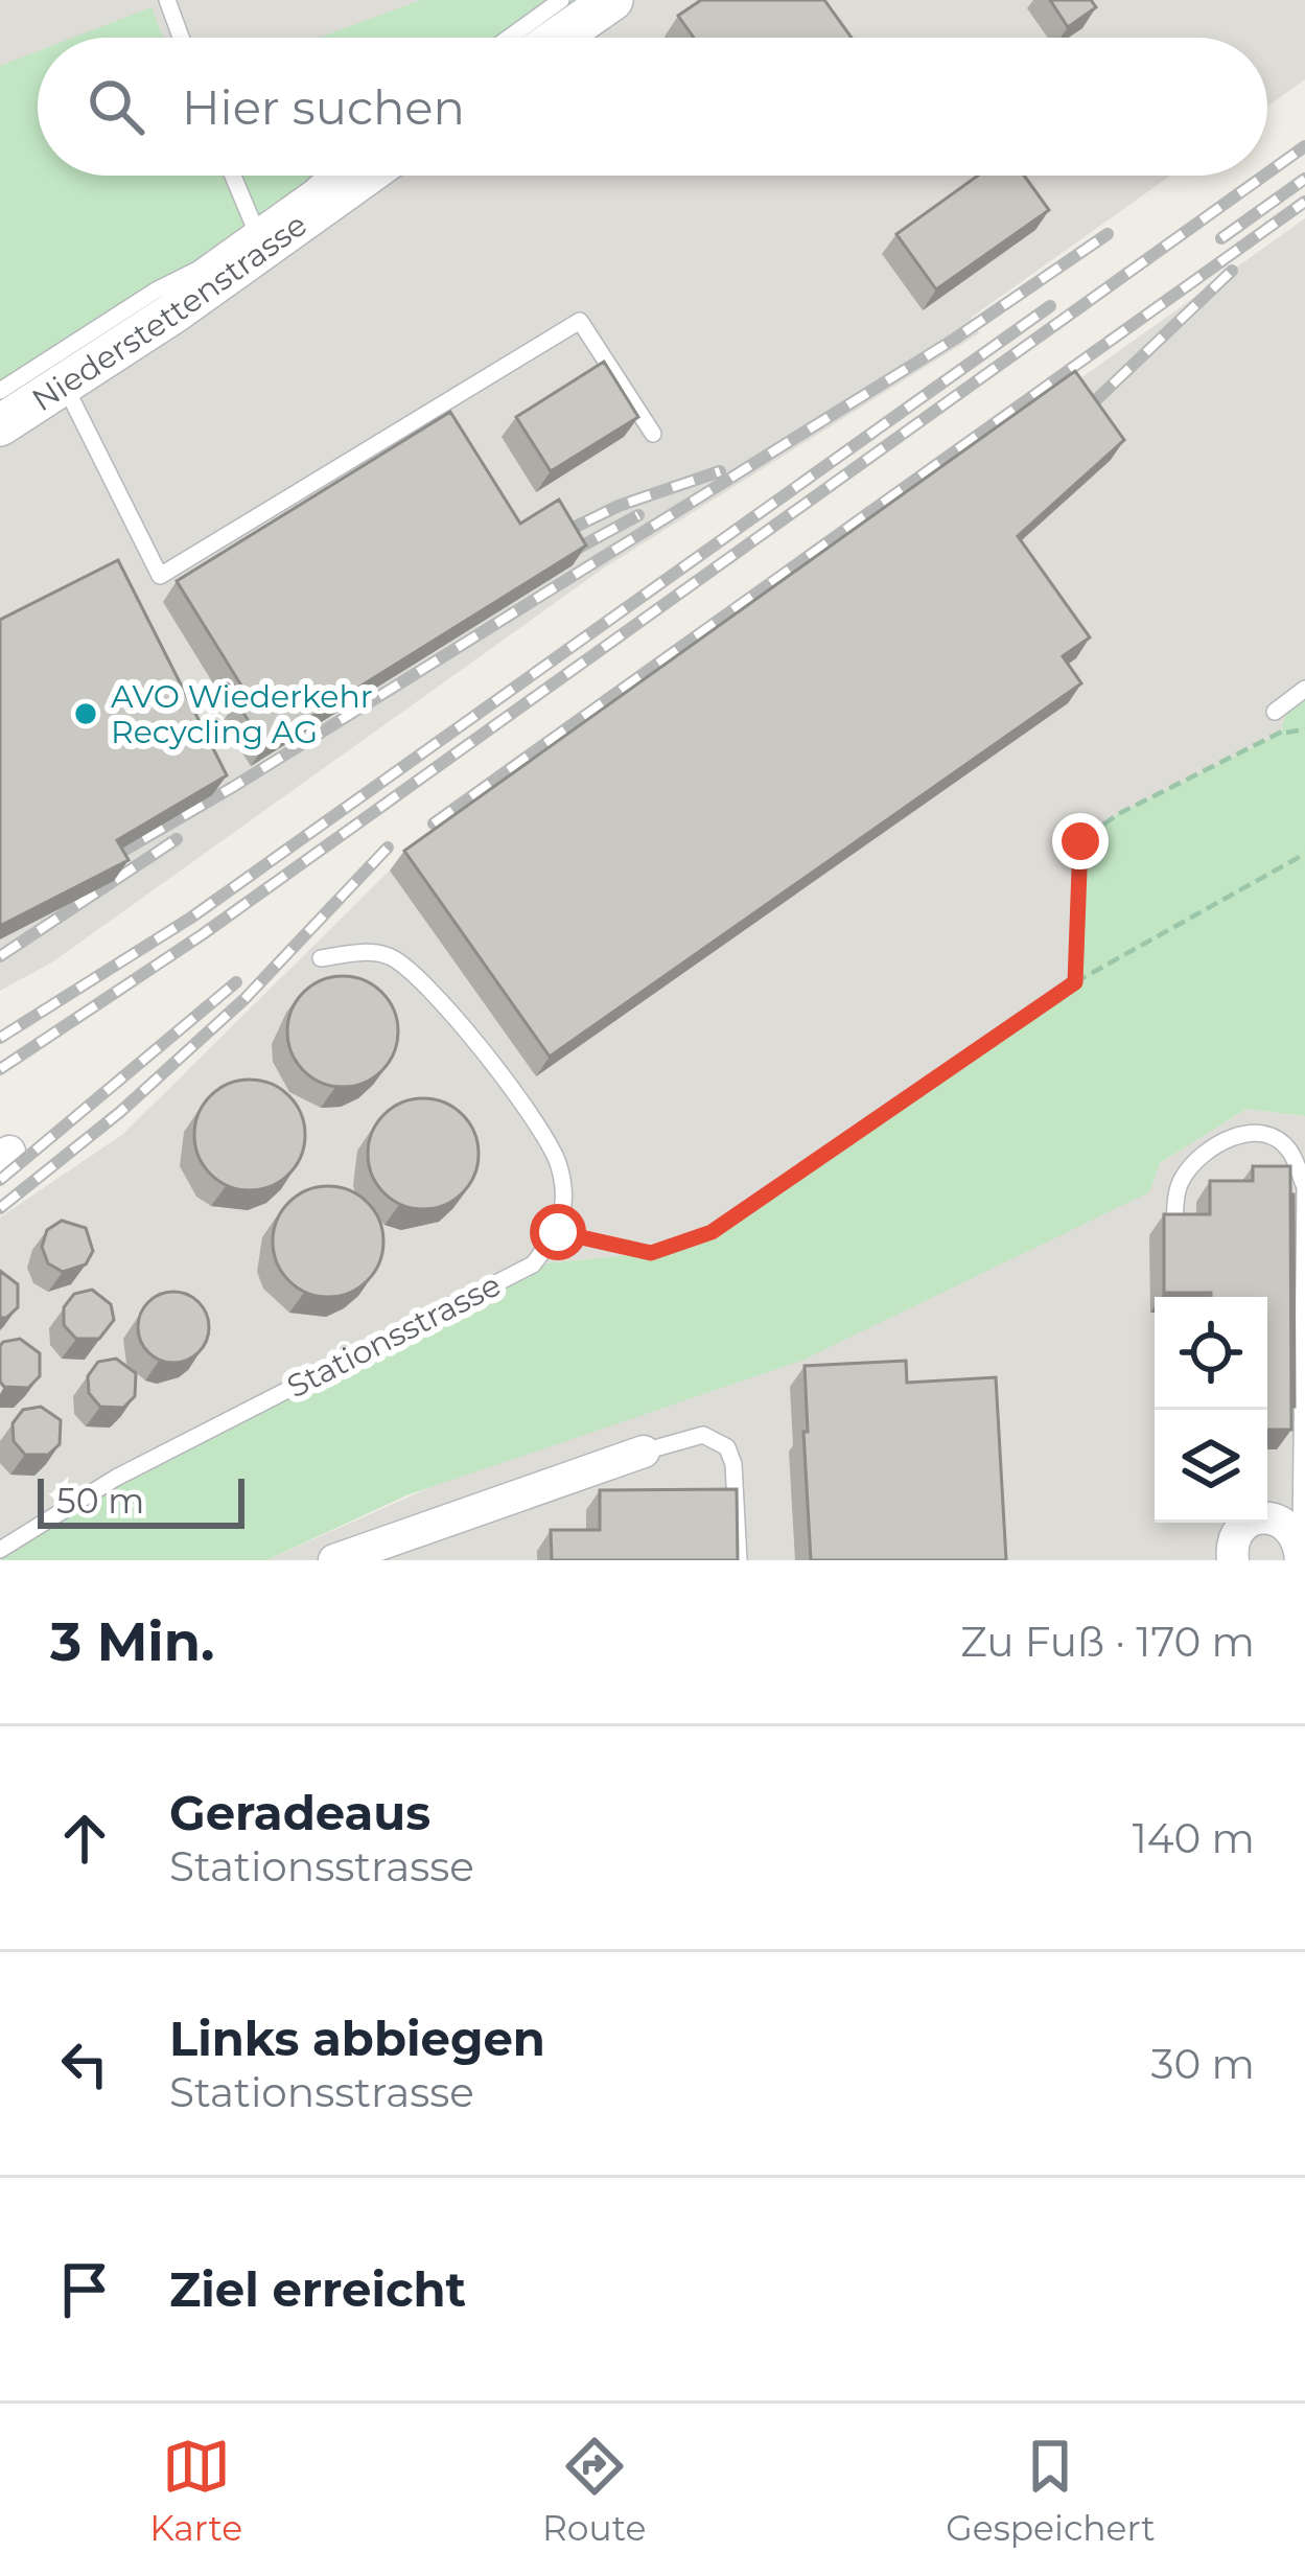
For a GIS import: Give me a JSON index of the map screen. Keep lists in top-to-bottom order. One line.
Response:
{"streets":{"street":["Niederstettenstrasse"],"lane":["Stationsstrasse"]},"places":["AVO Wiederkehr Recycling AG"],"scale_bar":"50 m","page":{"search":"Hier suchen","scale":"50 m","heading":["3 Min.","Zu Fuß · 170 m"],"list":[["Geradeaus","Stationsstrasse","140 m"],["Links abbiegen","Stationsstrasse","30 m"],"Ziel erreicht"],"nav":["Karte","Route","Gespeichert"]}}
